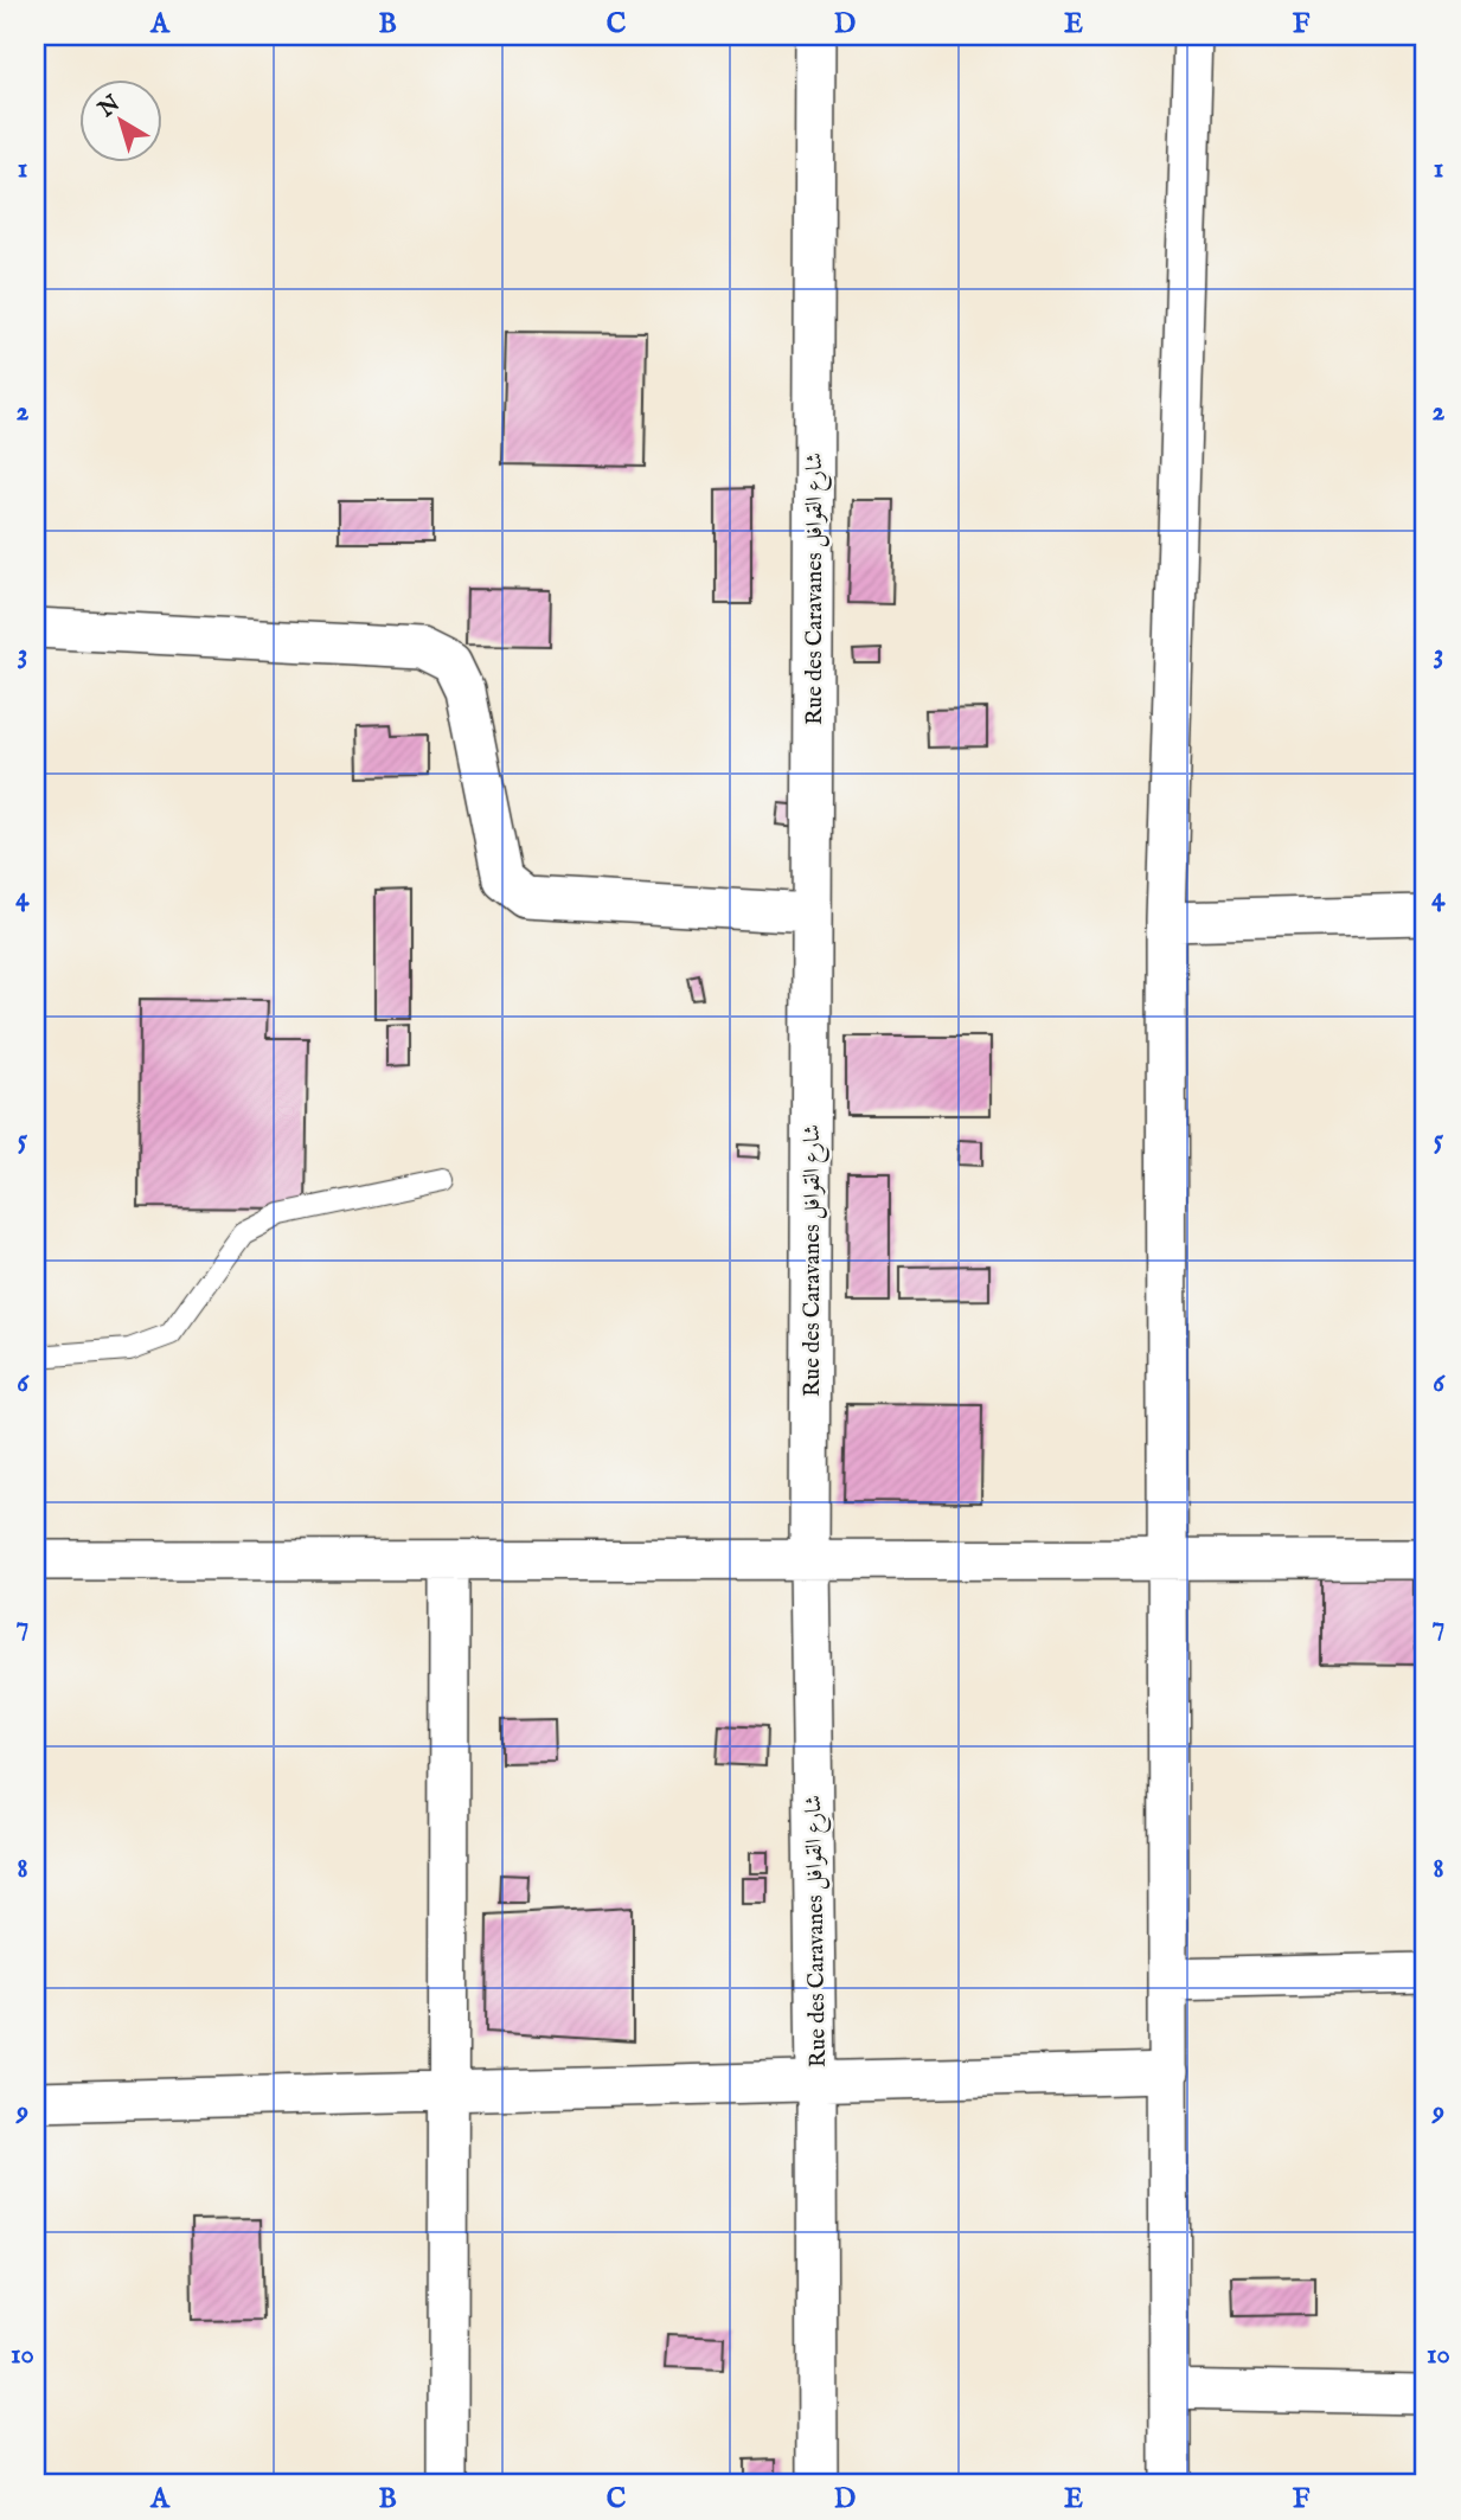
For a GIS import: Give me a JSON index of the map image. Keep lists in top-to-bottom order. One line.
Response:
{"streets":{"street":["Rue des Caravanes شارع القوافل"]},"north":"top left","grid":{"columns":["A","B","C","D","E","F"],"rows":["1","2","3","4","5","6","7","8","9","10"]}}
